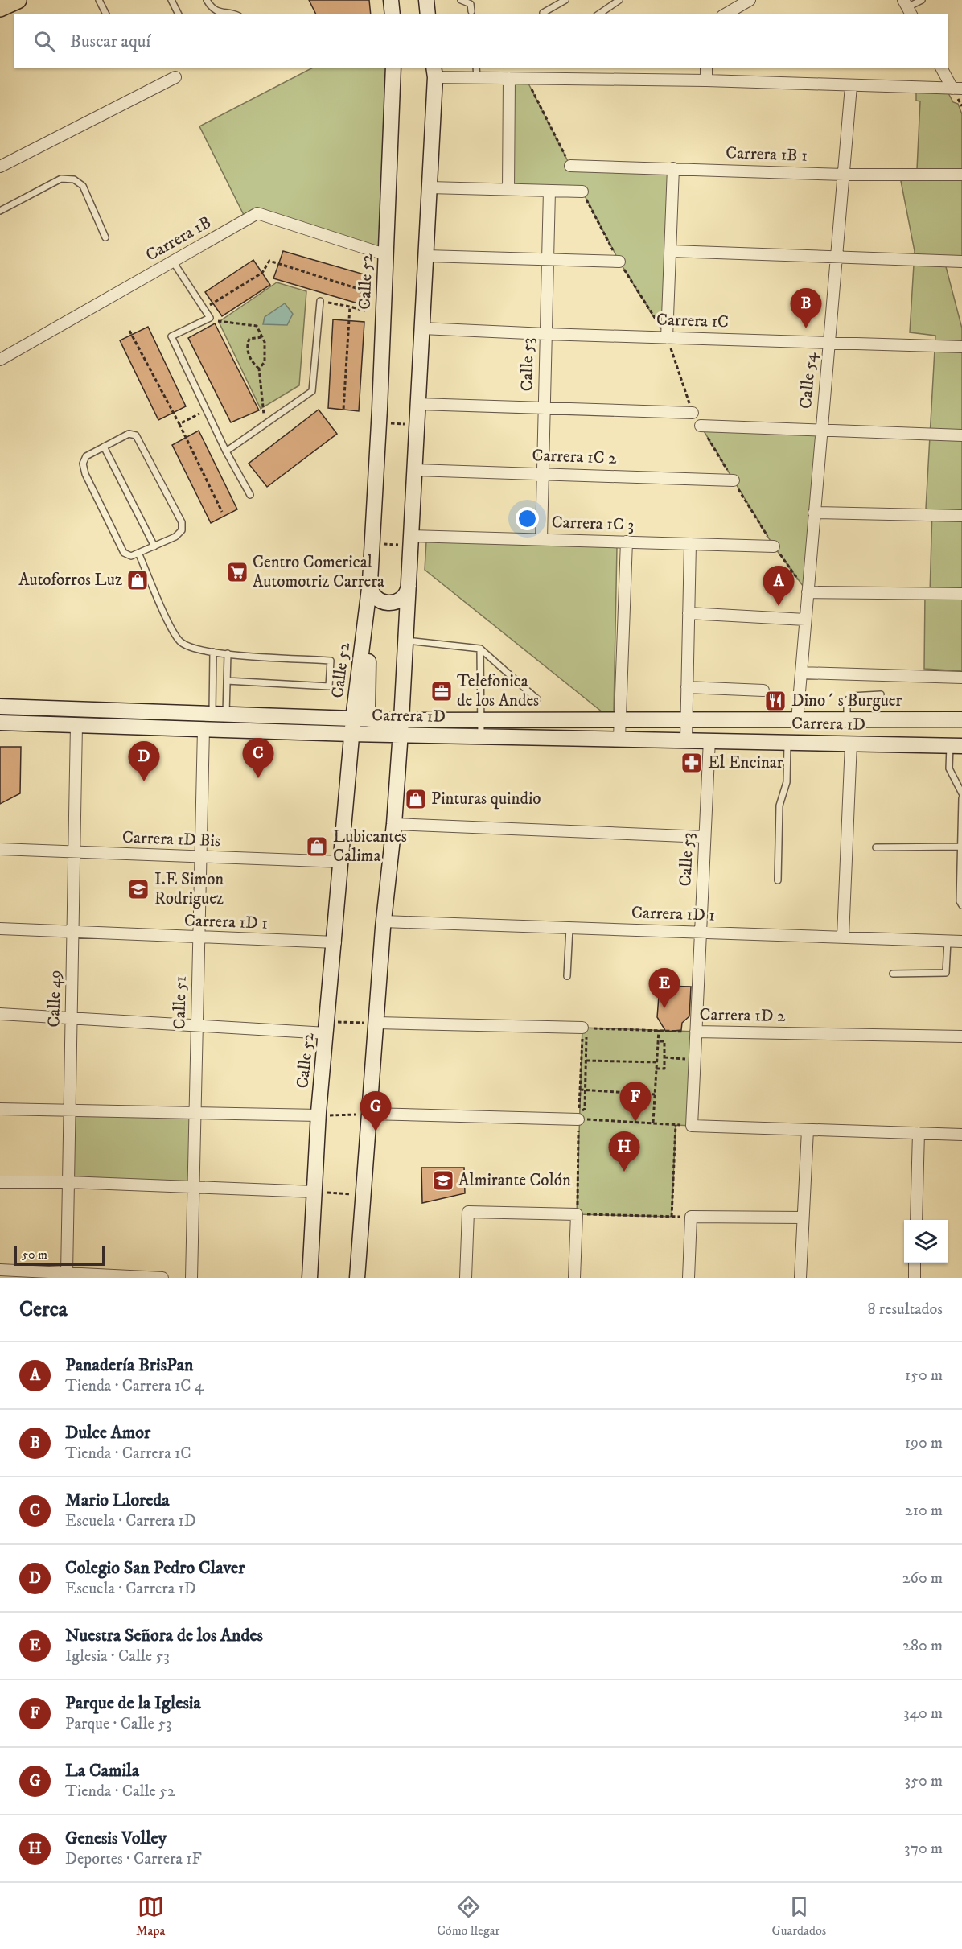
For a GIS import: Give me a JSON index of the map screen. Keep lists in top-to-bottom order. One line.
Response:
{"streets":{"main road":["Calle 52","Carrera 1D"],"street":["Carrera 1B 1","Carrera 1B","Carrera 1C","Calle 53","Calle 54","Carrera 1C 2","Carrera 1C 3","Carrera 1D Bis","Carrera 1D 1","Calle 49","Calle 51","Carrera 1D 2"]},"crossings":[["Carrera 1B 1","Calle 54"],["Carrera 1B","Calle 52"],["Calle 52","Carrera 1D"],["Calle 52","Carrera 1D Bis"],["Calle 52","Carrera 1D 1"],["Carrera 1C","Calle 53"],["Carrera 1C","Calle 54"],["Calle 53","Carrera 1C 2"],["Calle 53","Carrera 1C 3"],["Calle 53","Carrera 1D"],["Calle 53","Carrera 1D 1"],["Calle 53","Carrera 1D 2"],["Calle 54","Carrera 1D"],["Carrera 1D","Calle 49"],["Carrera 1D","Calle 51"],["Carrera 1D Bis","Calle 49"],["Carrera 1D Bis","Calle 51"],["Carrera 1D 1","Calle 49"],["Carrera 1D 1","Calle 51"]],"places":{"supermarket":["Centro Comerical Automotriz Carrera"],"shop":["Autoforros Luz","Pinturas quindio","Lubicantes Calima"],"office":["Telefonica de los Andes"],"restaurant":["Dino´ s Burguer"],"pharmacy":["El Encinar"],"school or university":["I.E Simon Rodriguez","Almirante Colón"]},"scale_bar":"50 m","page":{"search":"Buscar aquí","pins":["B","A","C","D","E","F","G","H"],"scale":"50 m","heading":["Cerca","8 resultados"],"list":[{"mark":"A","name":"Panadería BrisPan","note":"Tienda · Carrera 1C 4","value":"150 m"},{"mark":"B","name":"Dulce Amor","note":"Tienda · Carrera 1C","value":"190 m"},{"mark":"C","name":"Mario Lloreda","note":"Escuela · Carrera 1D","value":"210 m"},{"mark":"D","name":"Colegio San Pedro Claver","note":"Escuela · Carrera 1D","value":"260 m"},{"mark":"E","name":"Nuestra Señora de los Andes","note":"Iglesia · Calle 53","value":"280 m"},{"mark":"F","name":"Parque de la Iglesia","note":"Parque · Calle 53","value":"340 m"},{"mark":"G","name":"La Camila","note":"Tienda · Calle 52","value":"350 m"},{"mark":"H","name":"Genesis Volley","note":"Deportes · Carrera 1F","value":"370 m"}],"nav":["Mapa","Cómo llegar","Guardados"]}}
